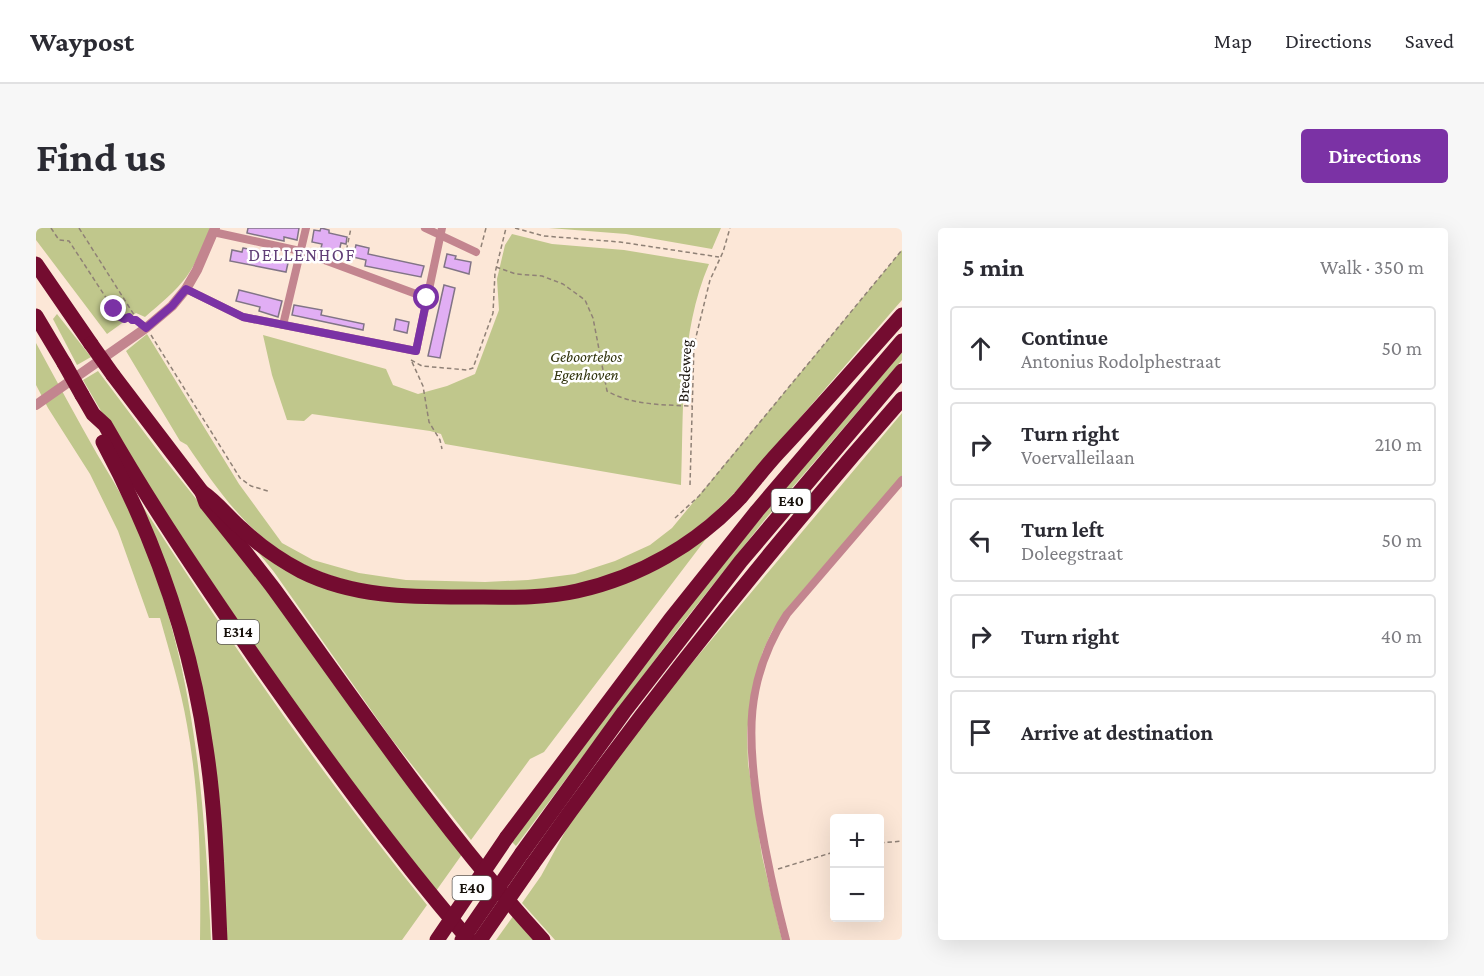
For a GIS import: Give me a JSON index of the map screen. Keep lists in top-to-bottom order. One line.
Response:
{"streets":{"highway":["E40","E314"],"path":["Bredeweg"]},"districts":["DELLENHOF"],"parks":["Geboortebos Egenhoven"],"page":{"header":"Waypost","nav":["Map","Directions","Saved"],"buttons":"Directions","title":"Find us","heading":["5 min","Walk · 350 m"],"list":[["Continue","Antonius Rodolphestraat","50 m"],["Turn right","Voervalleilaan","210 m"],["Turn left","Doleegstraat","50 m"],["Turn right","40 m"],"Arrive at destination"],"map_buttons":["+","−"]}}
